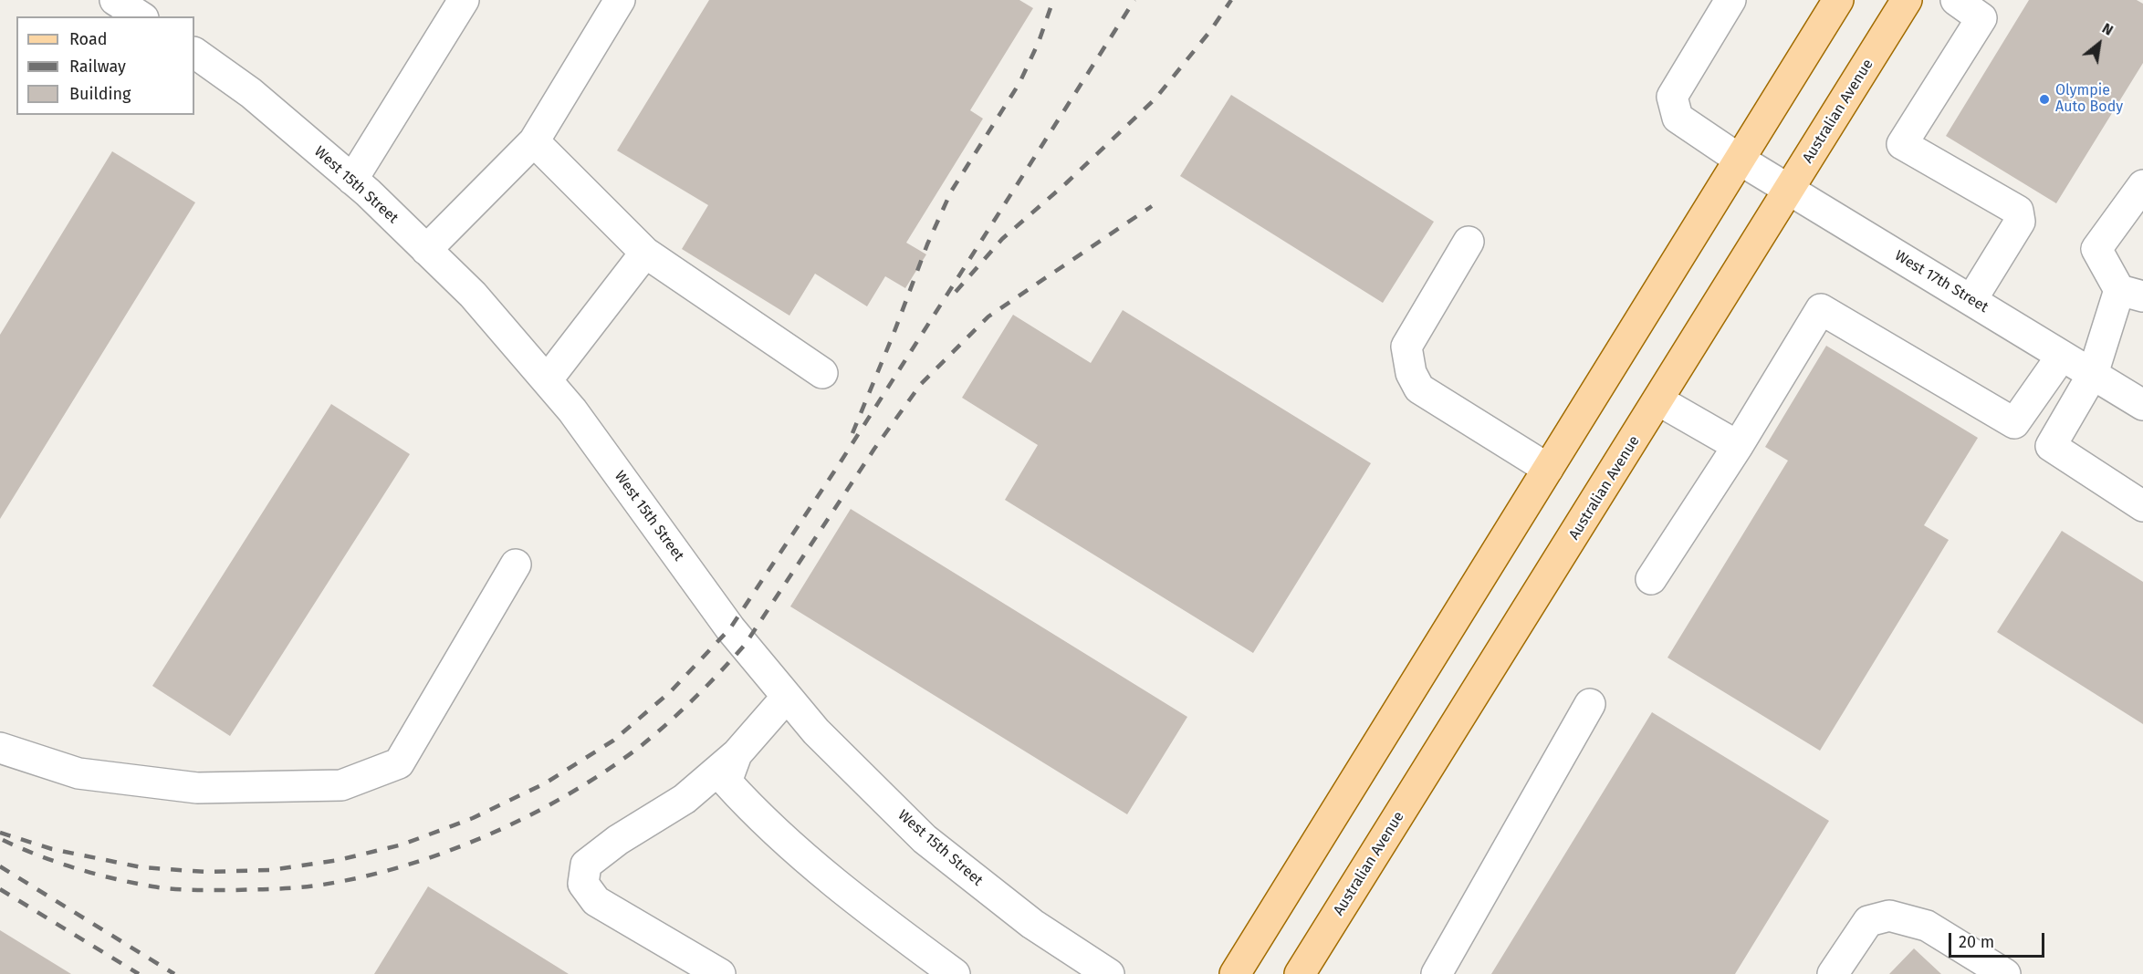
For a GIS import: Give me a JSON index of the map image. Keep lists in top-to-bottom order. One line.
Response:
{"streets":{"main road":["Australian Avenue"],"street":["West 15th Street","West 17th Street"]},"crossings":[["Australian Avenue","West 17th Street"]],"places":["Olympie Auto Body"],"legend":["Road","Railway","Building"],"scale_bar":"20 m","north":"top right"}
